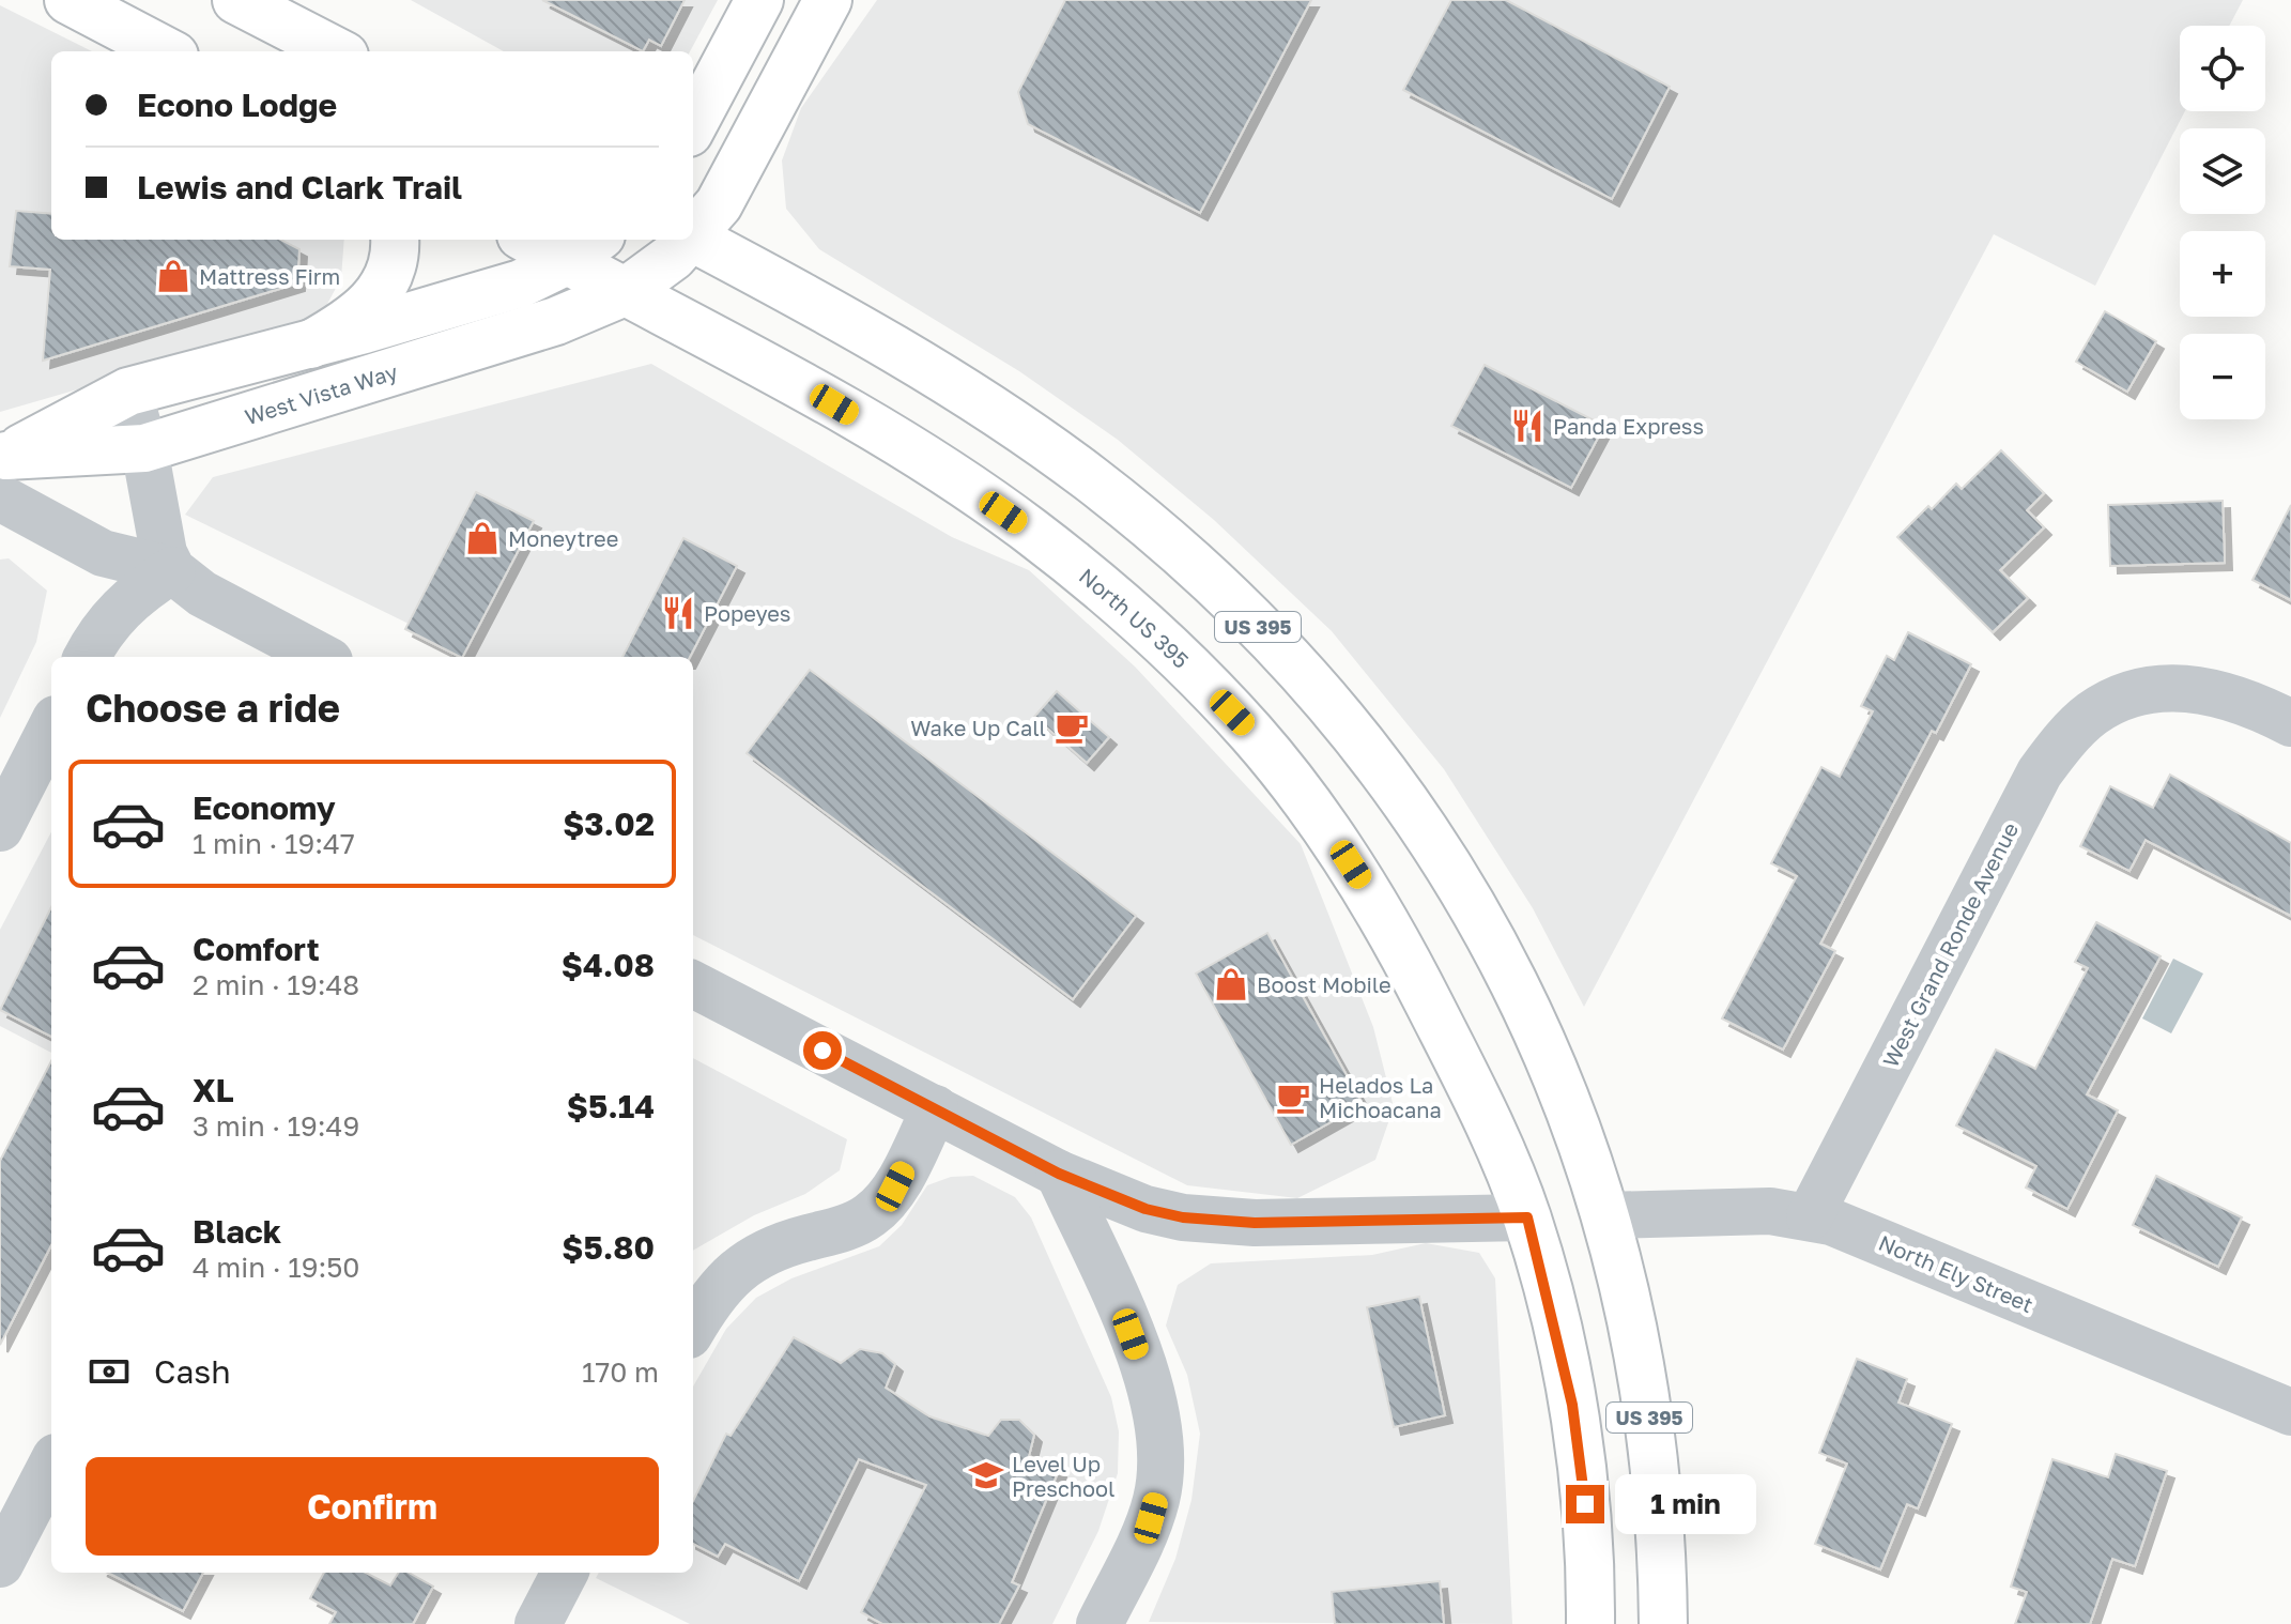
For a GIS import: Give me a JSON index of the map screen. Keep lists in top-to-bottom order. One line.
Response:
{"streets":{"main road":["West Vista Way","North US 395","US 395"],"street":["West Grand Ronde Avenue","North Ely Street"]},"crossings":[["West Vista Way","North US 395"],["North US 395","US 395"],["US 395","North Ely Street"],["West Grand Ronde Avenue","North Ely Street"]],"places":{"shop":["Mattress Firm","Moneytree","Boost Mobile"],"restaurant":["Panda Express","Popeyes"],"cafe":["Wake Up Call","Helados La Michoacana"],"school or university":["Level Up Preschool"]},"page":{"map_buttons":["+","−"],"banner":["Econo Lodge","Lewis and Clark Trail"],"heading":"Choose a ride","list":[{"name":"Economy","note":"1 min · 19:47","value":"$3.02"},{"name":"Comfort","note":"2 min · 19:48","value":"$4.08"},{"name":"XL","note":"3 min · 19:49","value":"$5.14"},{"name":"Black","note":"4 min · 19:50","value":"$5.80"}],"pay":["Cash","170 m"],"buttons":"Confirm","bubble":"1 min"}}
